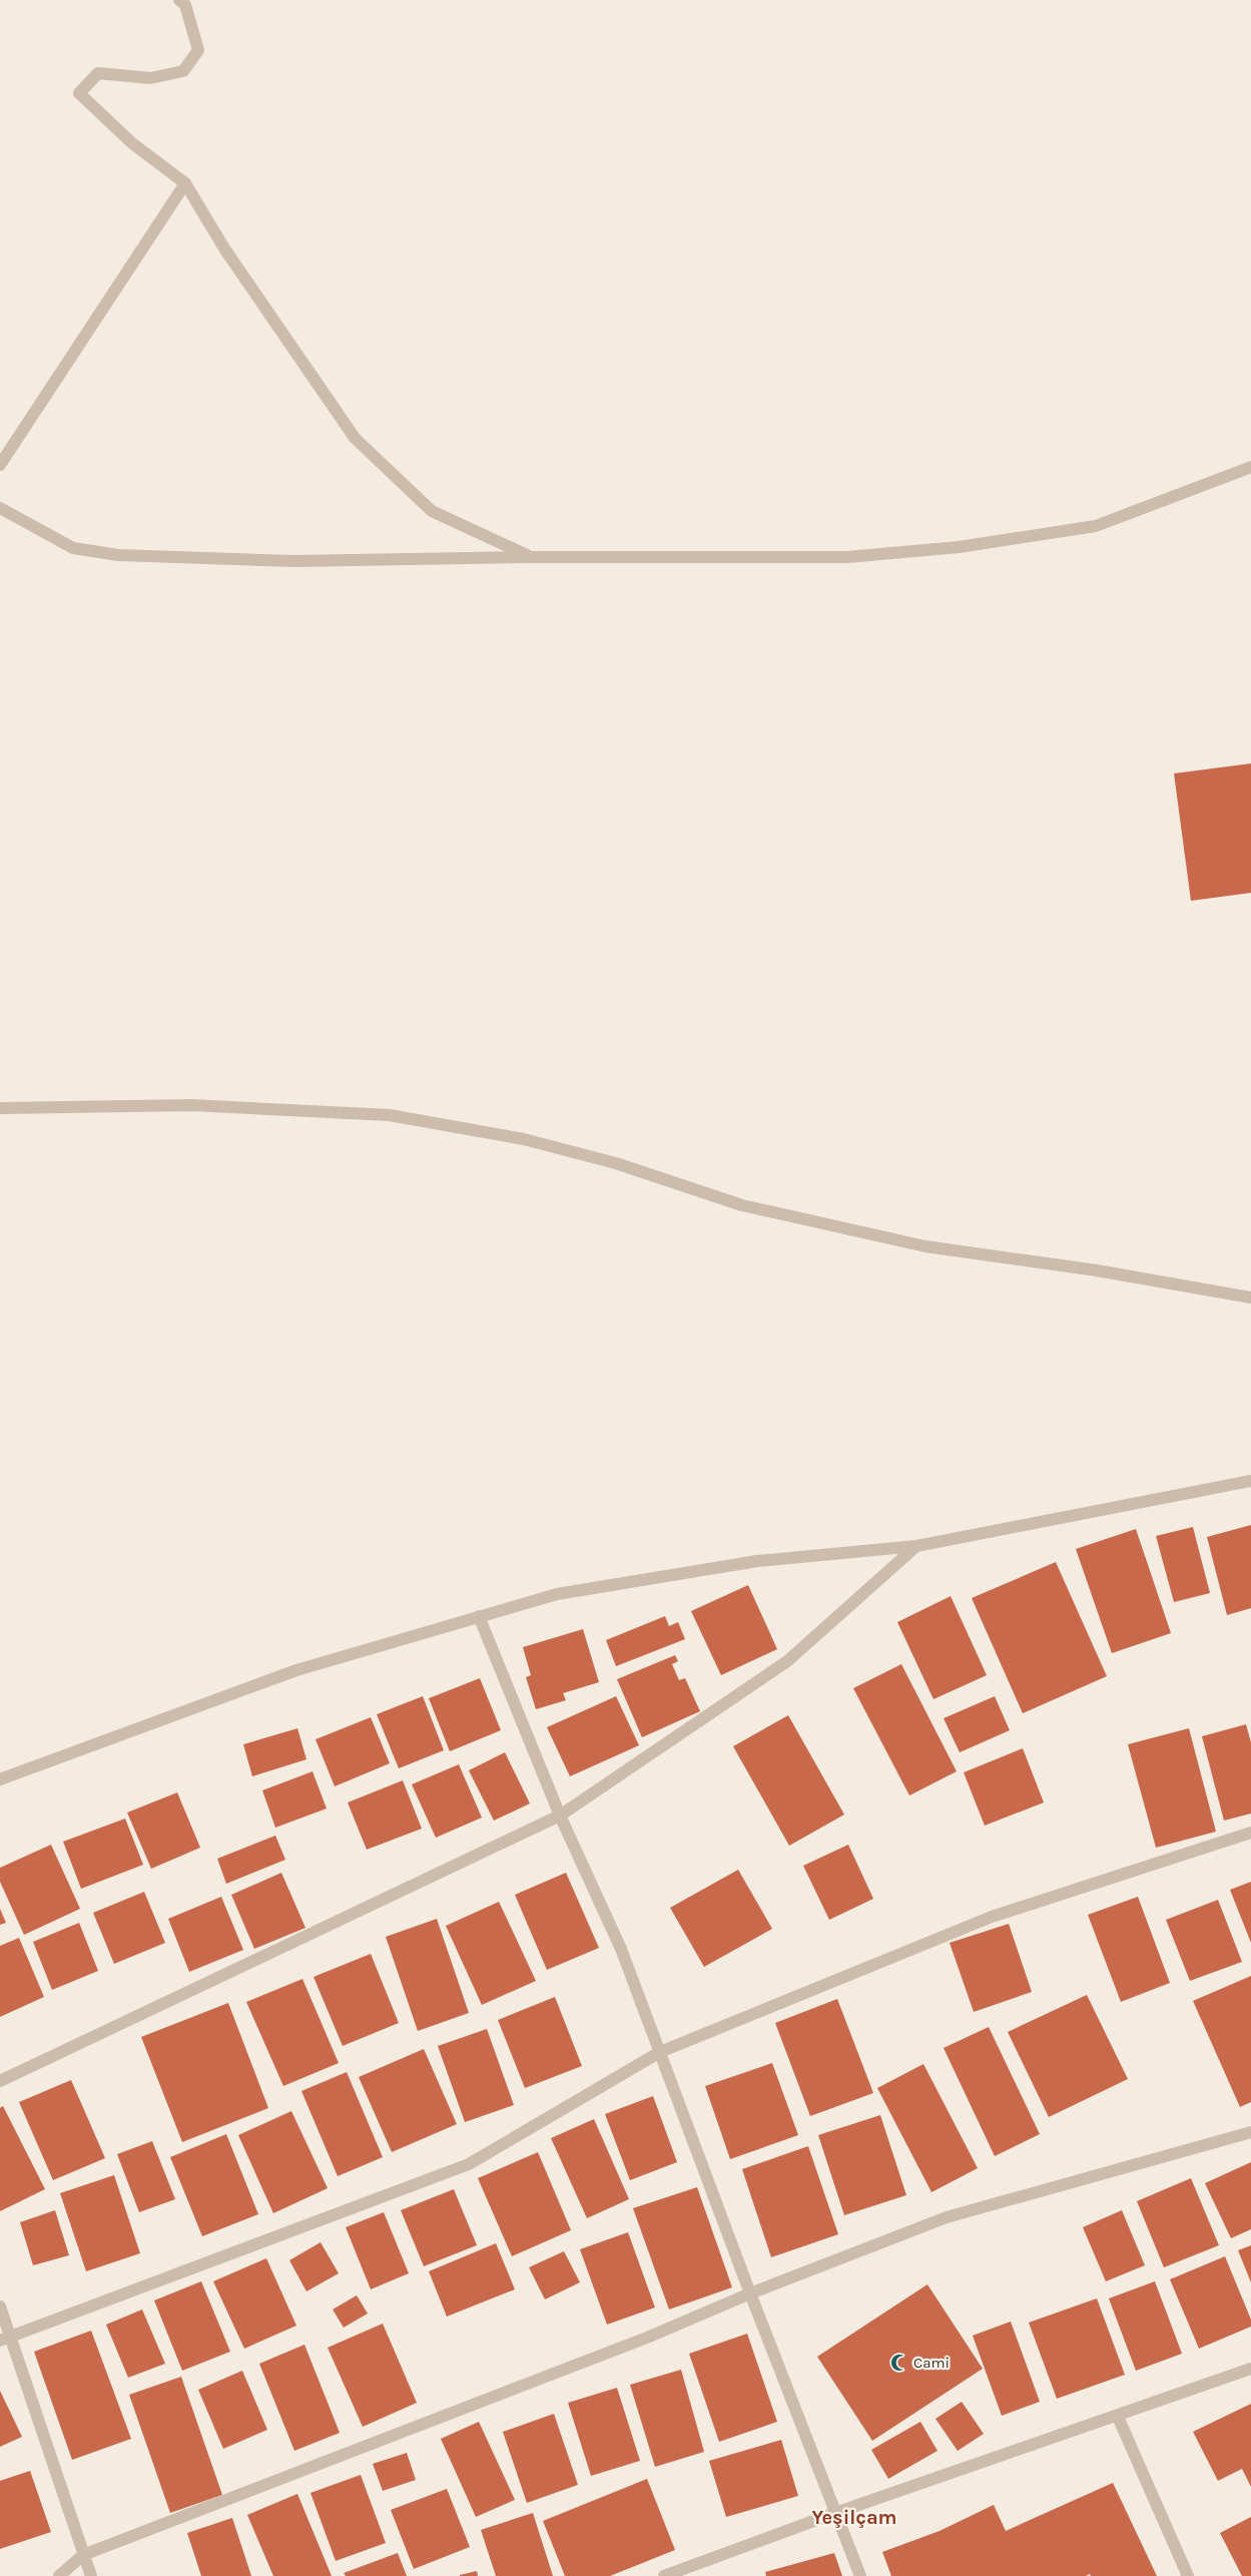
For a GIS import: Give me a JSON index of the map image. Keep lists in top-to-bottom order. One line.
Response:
{"districts":["Yeşilçam"],"places":{"mosque":["Cami"]}}
